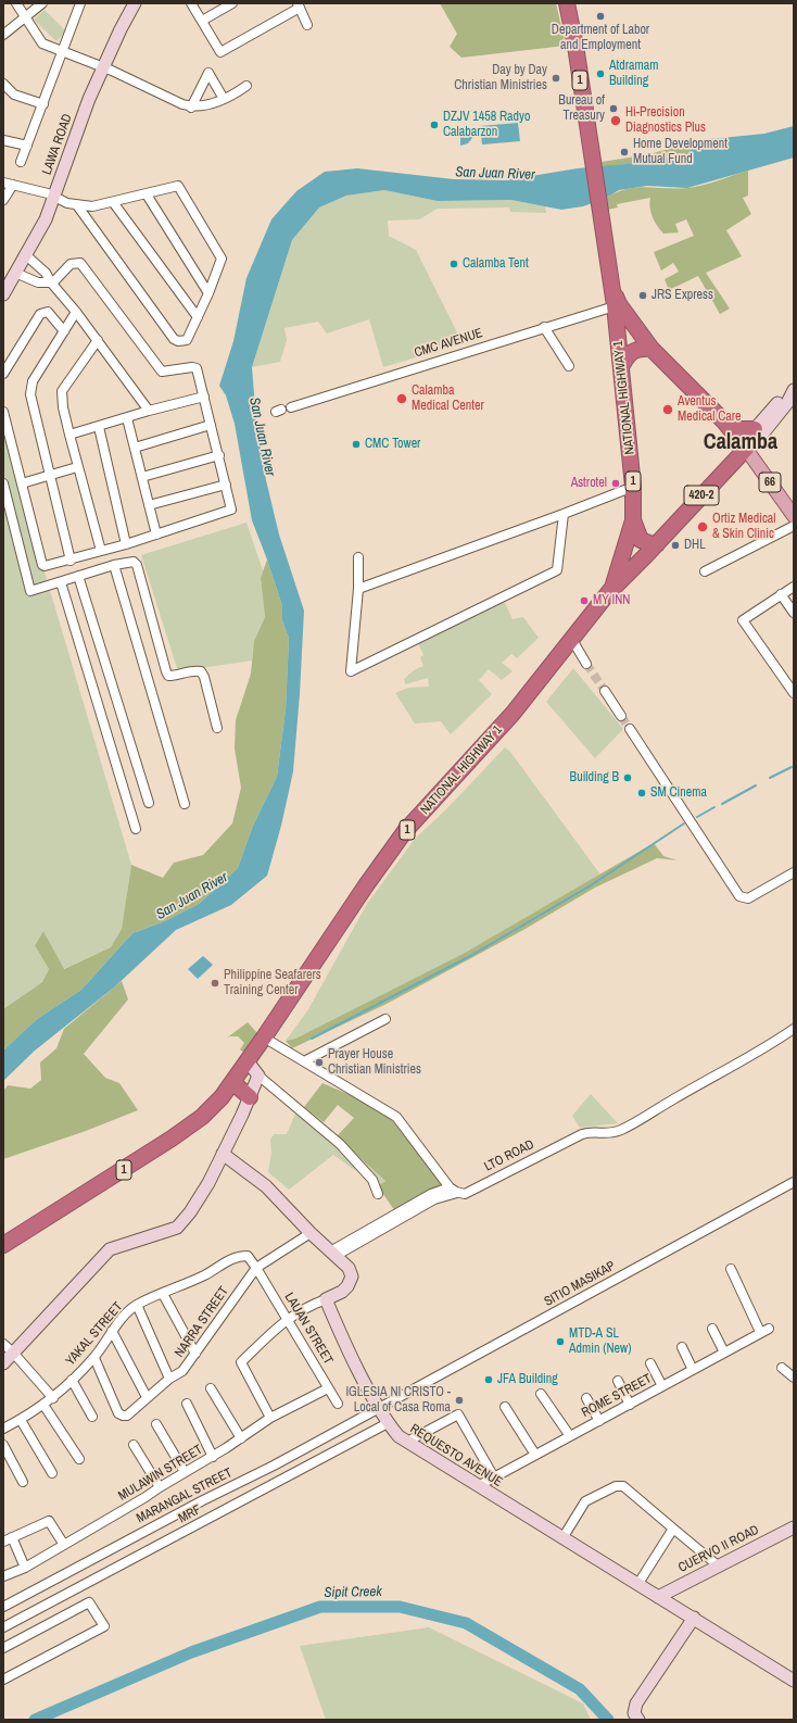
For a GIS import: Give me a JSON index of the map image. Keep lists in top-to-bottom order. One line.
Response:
{"streets":{"highway":["1","NATIONAL HIGHWAY 1","420-2"],"main road":["LAWA ROAD","66","REQUESTO AVENUE","CUERVO II ROAD"],"street":["CMC AVENUE","LTO ROAD","SITIO MASIKAP","NARRA STREET","LAUAN STREET","YAKAL STREET","ROME STREET","MULAWIN STREET","MARANGAL STREET","MRF"]},"crossings":[["1","NATIONAL HIGHWAY 1"],["1","420-2"],["CMC AVENUE","NATIONAL HIGHWAY 1"],["NATIONAL HIGHWAY 1","66"],["NATIONAL HIGHWAY 1","420-2"],["66","420-2"],["SITIO MASIKAP","REQUESTO AVENUE"],["SITIO MASIKAP","MARANGAL STREET"],["NARRA STREET","LAUAN STREET"],["NARRA STREET","YAKAL STREET"],["LAUAN STREET","YAKAL STREET"],["LAUAN STREET","MULAWIN STREET"],["ROME STREET","REQUESTO AVENUE"],["REQUESTO AVENUE","MARANGAL STREET"],["REQUESTO AVENUE","MRF"],["REQUESTO AVENUE","CUERVO II ROAD"]],"districts":["Calamba"],"water":["San Juan River","Sipit Creek"],"places":["Department of Labor and Employment","Atdramam Building","Day by Day Christian Ministries","Bureau of Treasury","Hi-Precision Diagnostics Plus","DZJV 1458 Radyo Calabarzon","Home Development Mutual Fund","Calamba Tent","JRS Express","Calamba Medical Center","Aventus Medical Care","CMC Tower","Astrotel","Ortiz Medical & Skin Clinic","DHL","MY INN","Building B","SM Cinema","Philippine Seafarers Training Center","Prayer House Christian Ministries","MTD-A SL Admin (New)","JFA Building","IGLESIA NI CRISTO - Local of Casa Roma"]}
